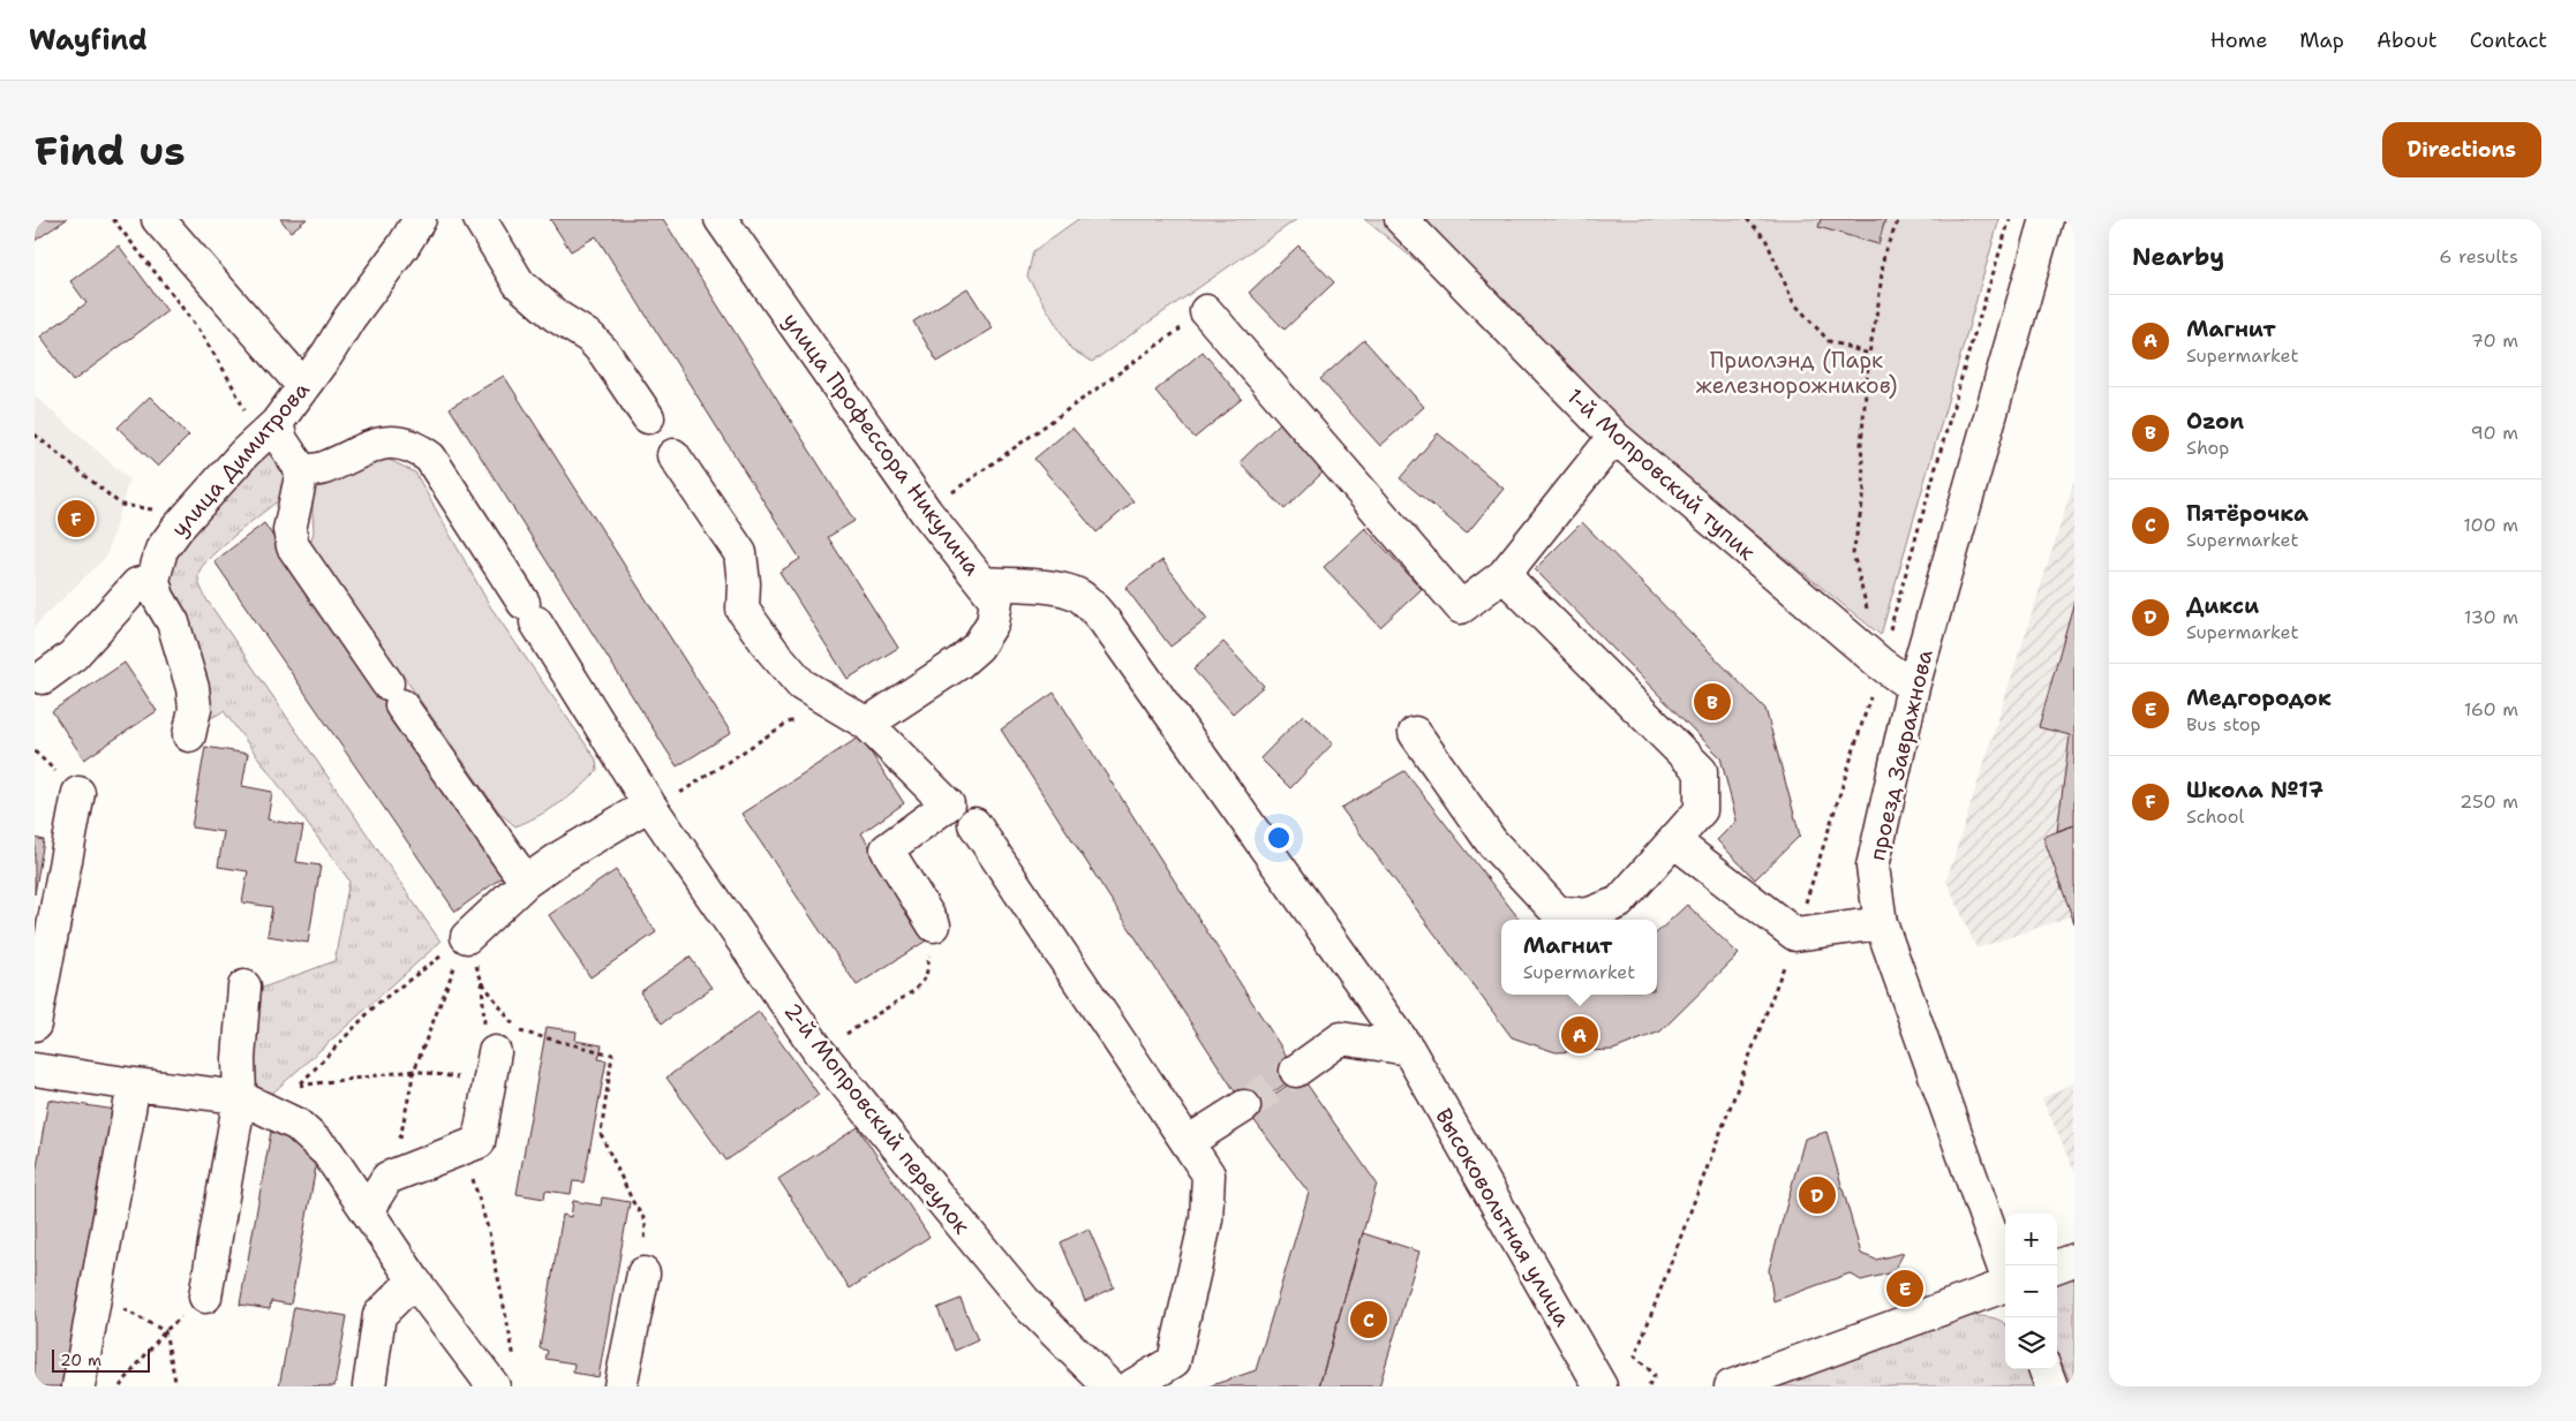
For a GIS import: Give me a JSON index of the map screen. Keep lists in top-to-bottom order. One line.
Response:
{"streets":{"street":["улица Профессора Никулина","улица Димитрова","1-й Мопровский тупик","проезд Завражнова","2-й Мопровский переулок","Высоковольтная улица"]},"crossings":[["улица Профессора Никулина","Высоковольтная улица"],["1-й Мопровский тупик","проезд Завражнова"]],"parks":["Приолэнд (Парк железнорожников)"],"scale_bar":"20 m","page":{"header":"Wayfind","nav":["Home","Map","About","Contact"],"buttons":"Directions","title":"Find us","heading":["Nearby","6 results"],"list":[{"mark":"A","name":"Магнит","note":"Supermarket","value":"70 m"},{"mark":"B","name":"Ozon","note":"Shop","value":"90 m"},{"mark":"C","name":"Пятёрочка","note":"Supermarket","value":"100 m"},{"mark":"D","name":"Дикси","note":"Supermarket","value":"130 m"},{"mark":"E","name":"Медгородок","note":"Bus stop","value":"160 m"},{"mark":"F","name":"Школа №17","note":"School","value":"250 m"}],"pins":["F","B","A","D","E","C"],"popup":["Магнит","Supermarket"],"map_buttons":["+","−"],"scale":"20 m"}}
